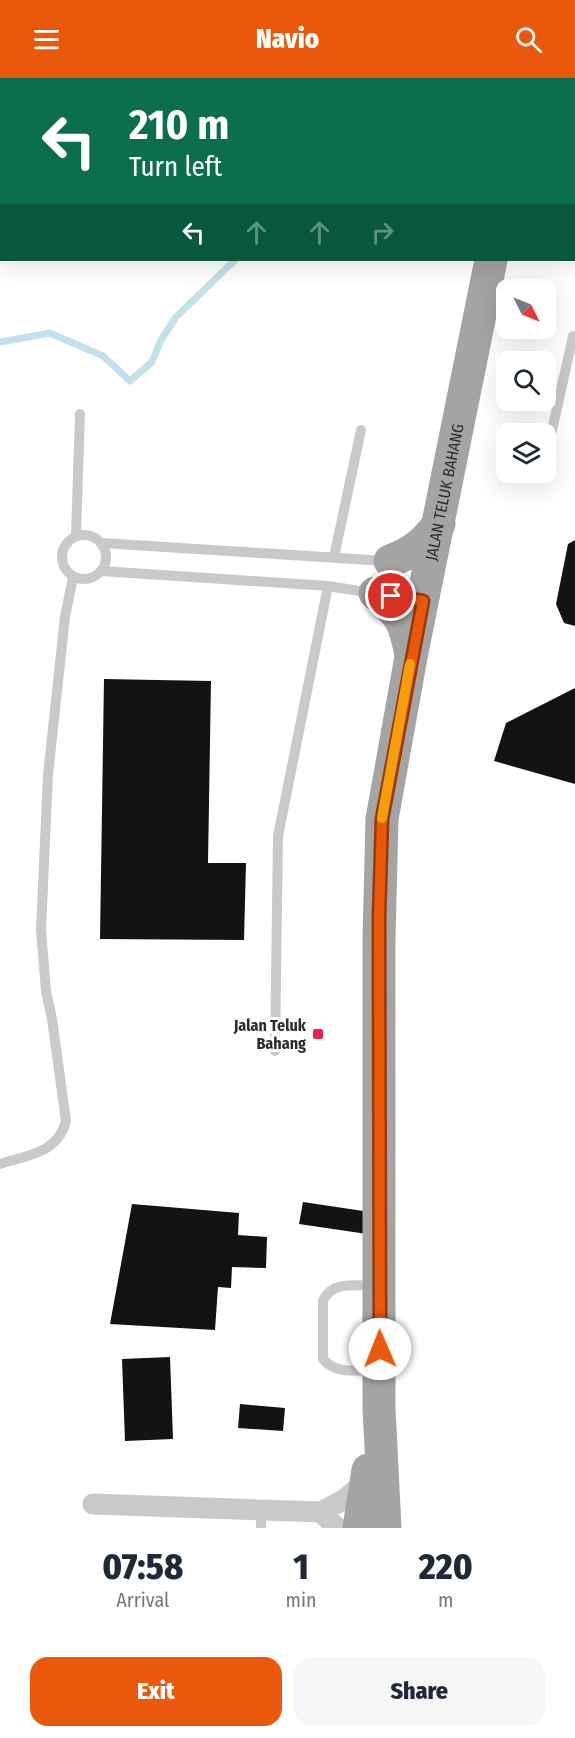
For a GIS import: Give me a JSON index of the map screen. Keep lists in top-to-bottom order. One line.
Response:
{"streets":{"main road":["JALAN TELUK BAHANG"]},"places":{"transit":["Jalan Teluk Bahang"]},"north":"bottom right","page":{"header":"Navio","turn":["210 m","Turn left"],"eta":["07:58","Arrival","1","min","220","m"],"buttons":["Exit","Share"]}}
